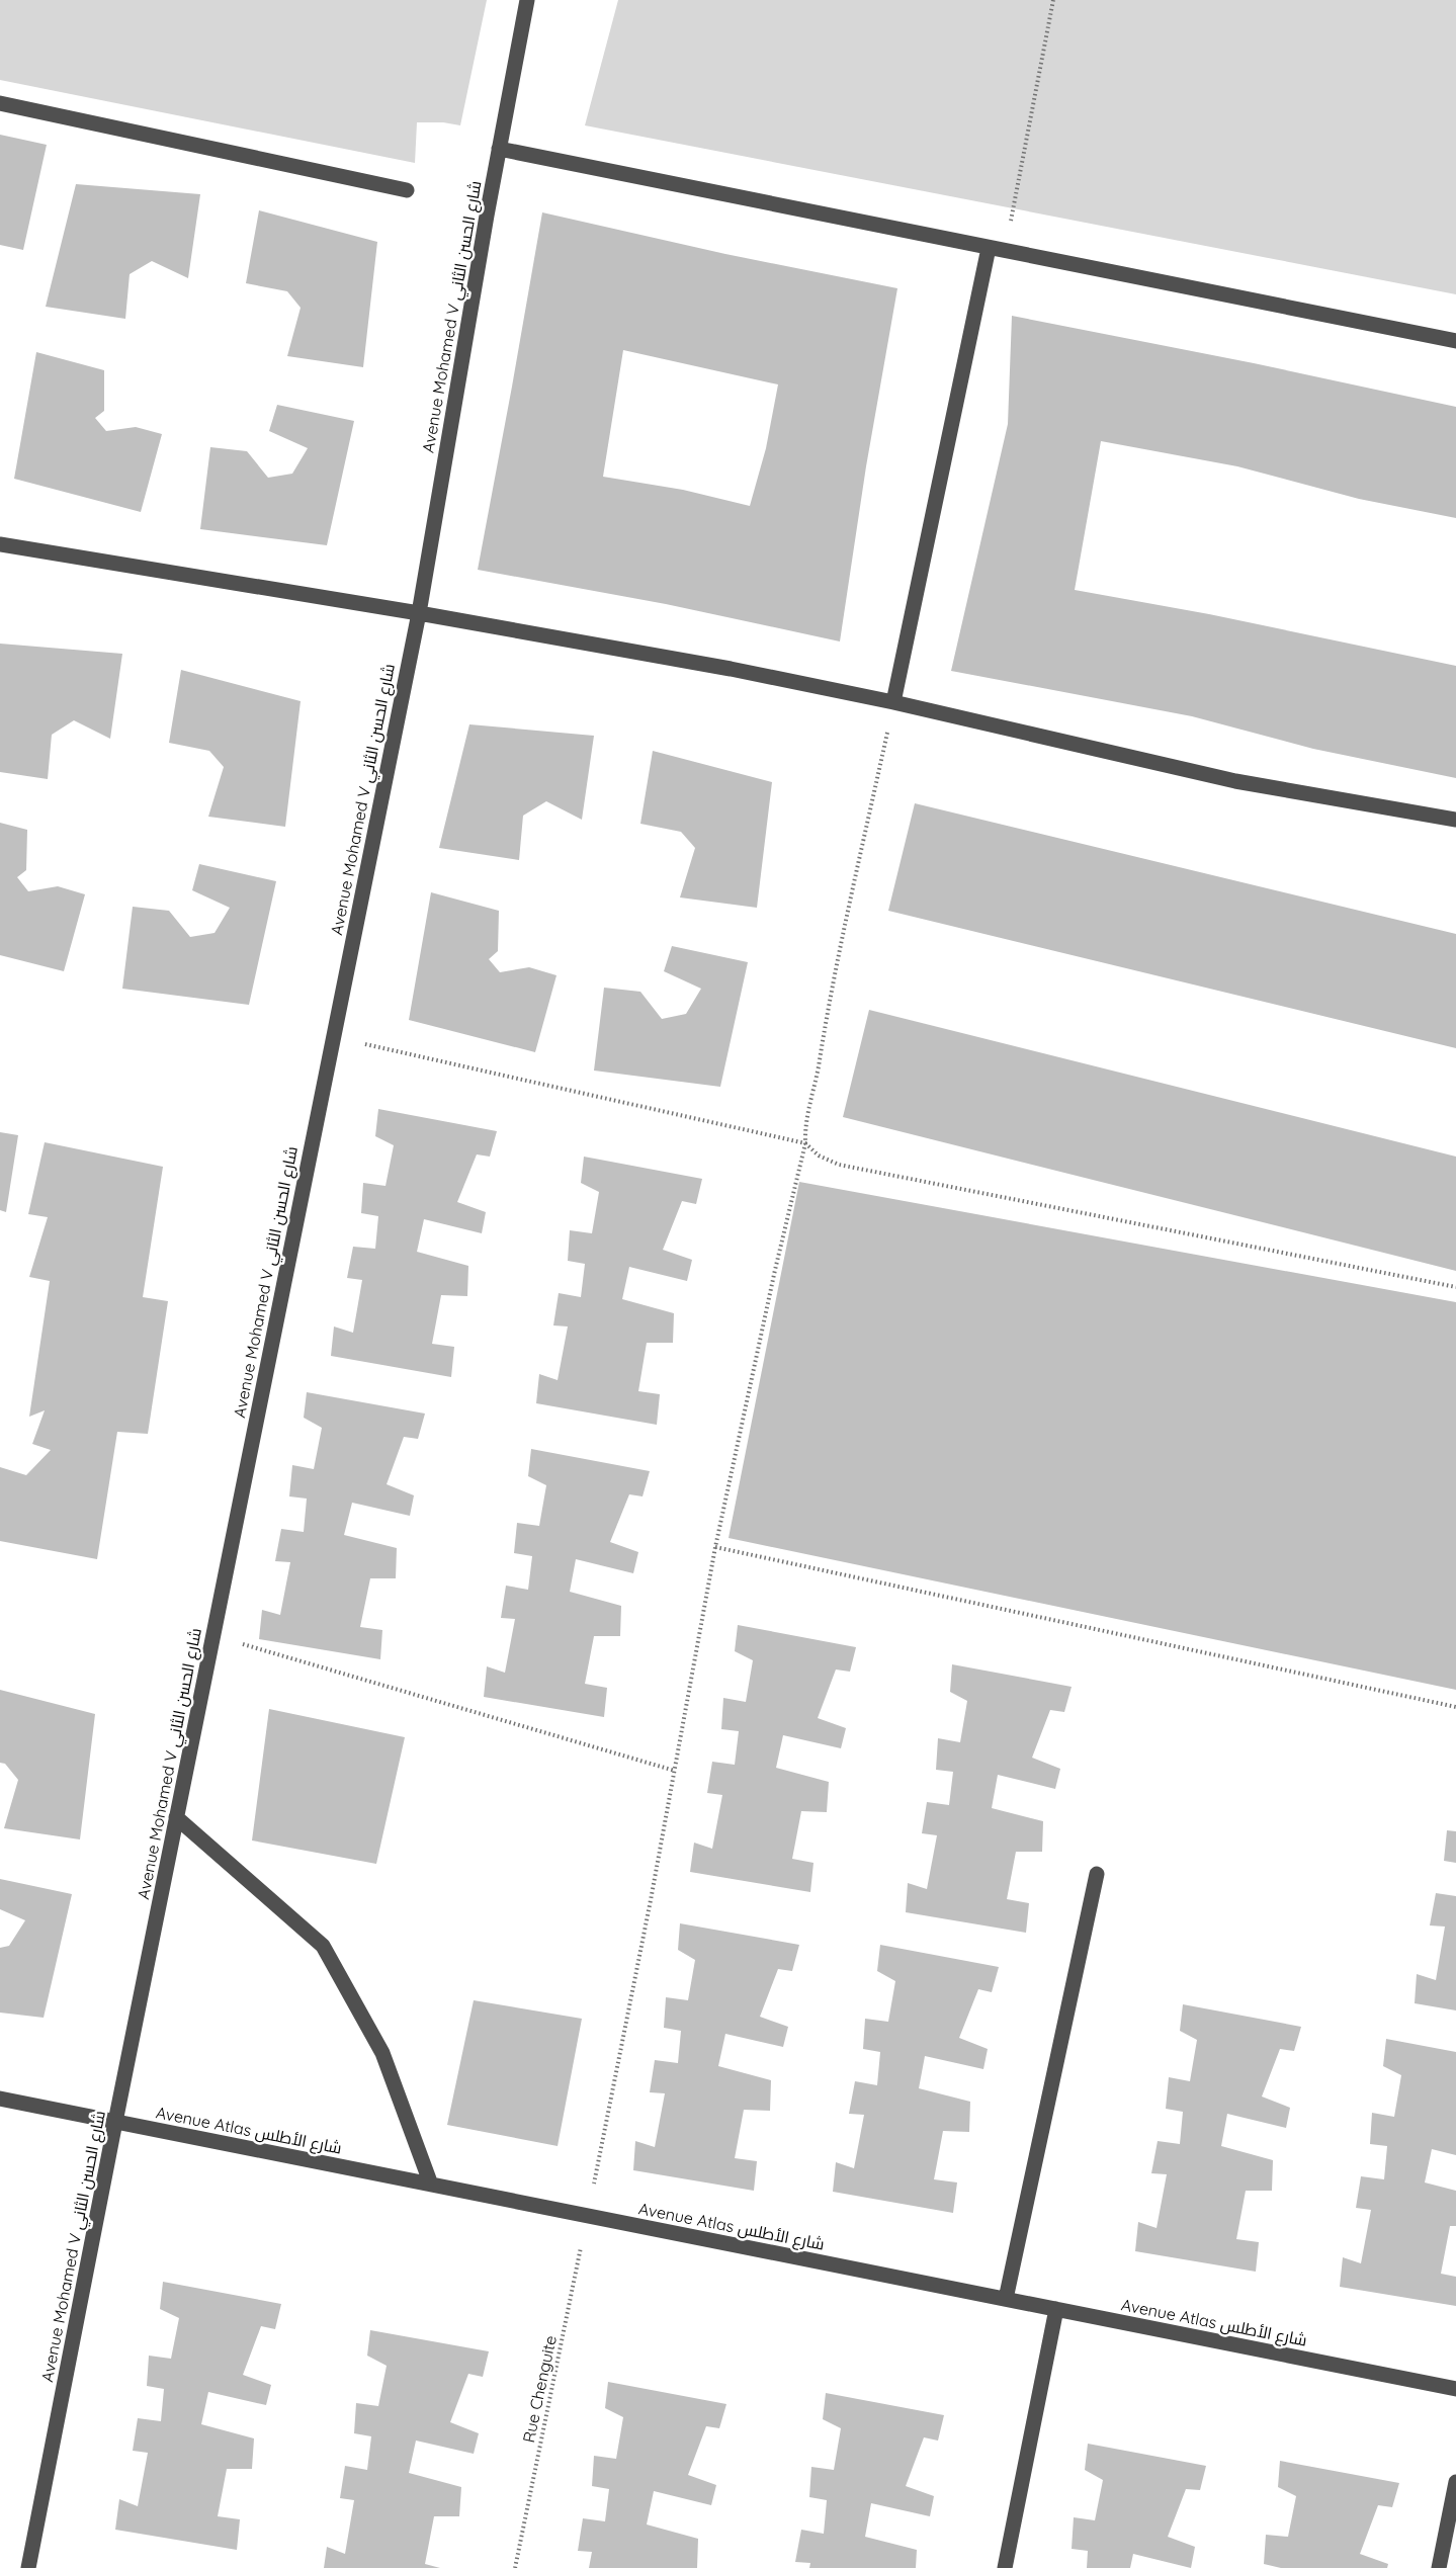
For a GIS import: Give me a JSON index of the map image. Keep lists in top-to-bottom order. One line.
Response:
{"streets":{"street":["Avenue Mohamed V شارع الحسن الثاني","Avenue Atlas شارع الأطلس"],"path":["Rue Chenguite"]},"crossings":[["Avenue Mohamed V شارع الحسن الثاني","Avenue Atlas شارع الأطلس"],["Avenue Atlas شارع الأطلس","Rue Chenguite"]]}
